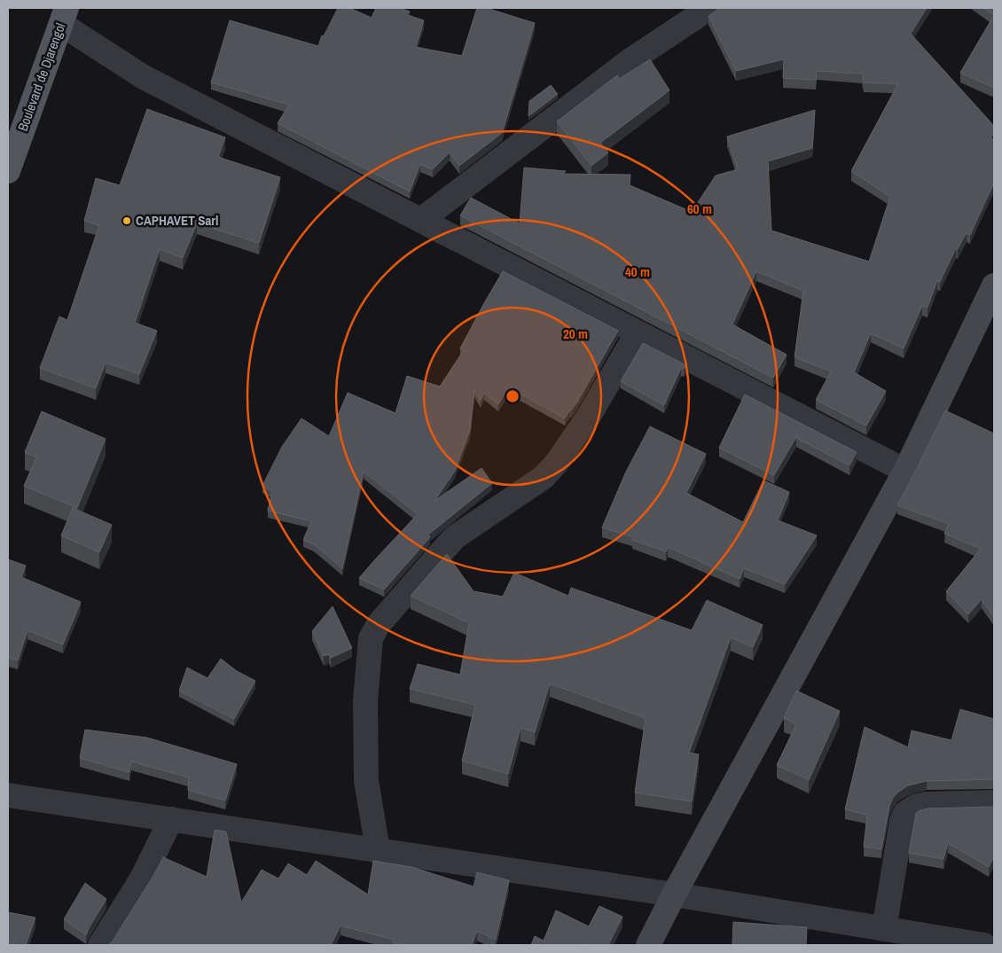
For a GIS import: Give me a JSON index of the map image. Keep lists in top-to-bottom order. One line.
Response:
{"streets":{"main road":["Boulevard de Djarengol"]},"places":["CAPHAVET Sarl"],"rings":["60 m","40 m","20 m"]}
